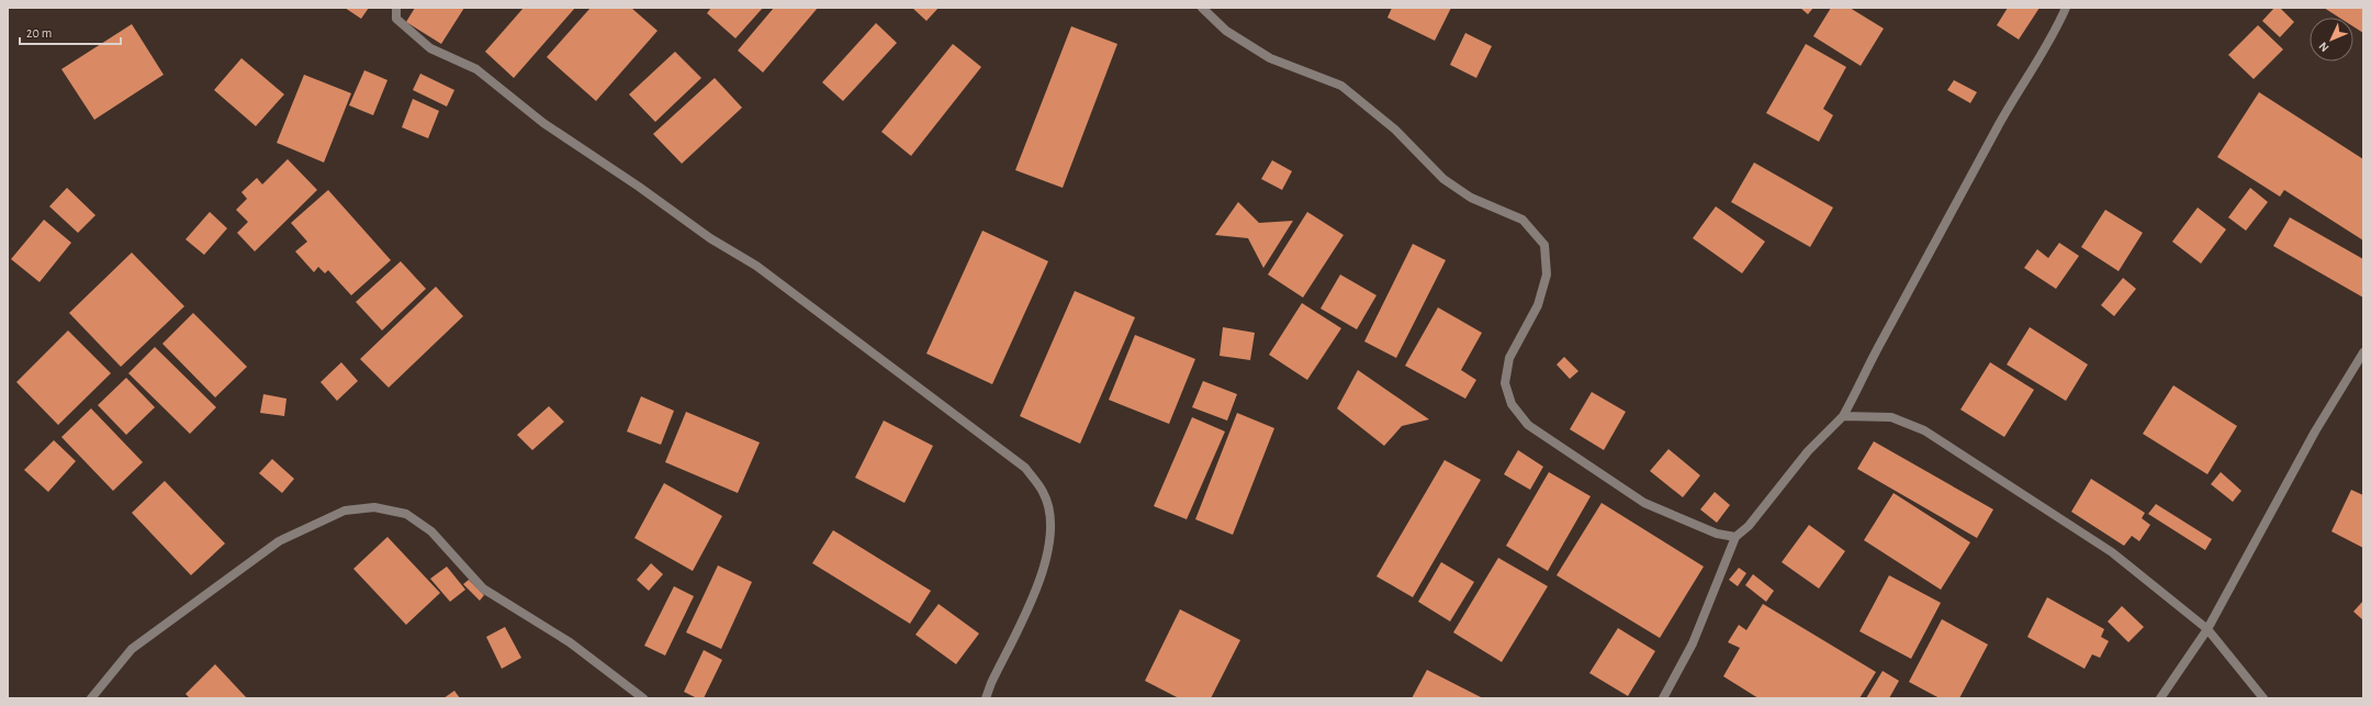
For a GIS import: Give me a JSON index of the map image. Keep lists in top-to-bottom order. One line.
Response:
{"scale_bar":"20 m","north":"bottom left"}
